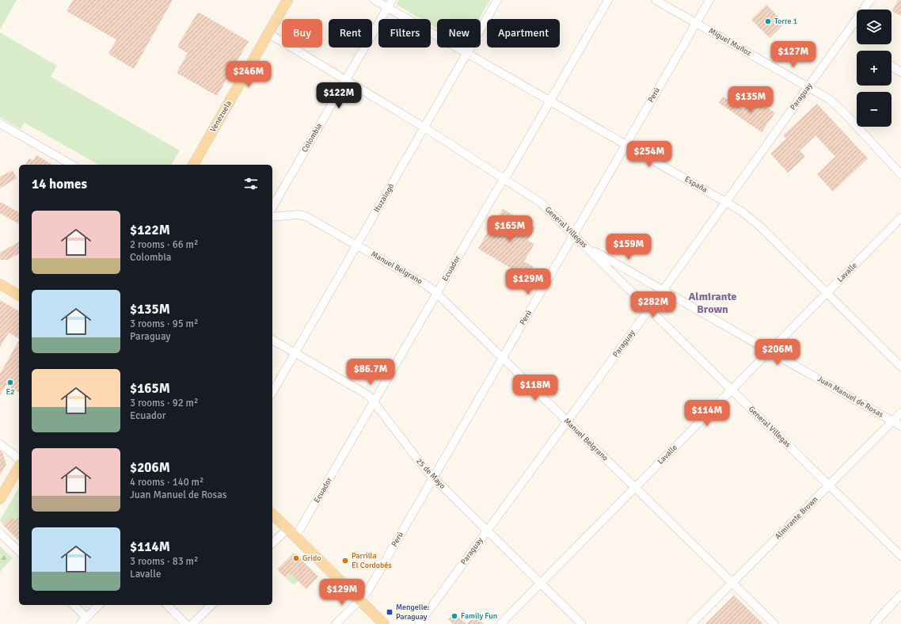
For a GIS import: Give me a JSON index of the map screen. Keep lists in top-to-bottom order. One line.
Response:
{"streets":{"main road":["Venezuela"],"street":["Miguel Muñoz","Perú","Paraguay","Colombia","España","Ituzaingó","General Villegas","Manuel Belgrano","Ecuador","Lavalle","Juan Manuel de Rosas","25 de Mayo","Almirante Brown"]},"crossings":[["Miguel Muñoz","Perú"],["Miguel Muñoz","Paraguay"],["Perú","España"],["Perú","General Villegas"],["Perú","Manuel Belgrano"],["Perú","25 de Mayo"],["Paraguay","España"],["Paraguay","General Villegas"],["Paraguay","Manuel Belgrano"],["Paraguay","Juan Manuel de Rosas"],["Paraguay","25 de Mayo"],["Venezuela","General Villegas"],["Colombia","España"],["Colombia","General Villegas"],["España","Ituzaingó"],["España","Ecuador"],["España","Lavalle"],["Ituzaingó","General Villegas"],["Ituzaingó","Manuel Belgrano"],["Ituzaingó","25 de Mayo"],["General Villegas","Ecuador"],["General Villegas","Lavalle"],["General Villegas","Juan Manuel de Rosas"],["General Villegas","Almirante Brown"],["Manuel Belgrano","Ecuador"],["Manuel Belgrano","Lavalle"],["Manuel Belgrano","Almirante Brown"],["Ecuador","25 de Mayo"],["Lavalle","Juan Manuel de Rosas"],["Lavalle","25 de Mayo"],["Juan Manuel de Rosas","Almirante Brown"]],"districts":["Almirante Brown"],"places":{"other":["Torre 1","E2","Grido","Parrilla El Cordobés","Family Fun"],"transit":["Mengelle: Paraguay"]},"page":{"map_buttons":["+","−"],"chip":["Buy","Rent","Filters","New","Apartment"],"price":["$127M","$246M","$122M","$135M","$254M","$165M","$159M","$129M","$282M","$206M","$86.7M","$118M","$114M","$129M"],"heading":"14 homes","list":[{"name":"$122M","note":"2 rooms · 66 m² · Colombia"},{"name":"$135M","note":"3 rooms · 95 m² · Paraguay"},{"name":"$165M","note":"3 rooms · 92 m² · Ecuador"},{"name":"$206M","note":"4 rooms · 140 m² · Juan Manuel de Rosas"},{"name":"$114M","note":"3 rooms · 83 m² · Lavalle"}]}}
